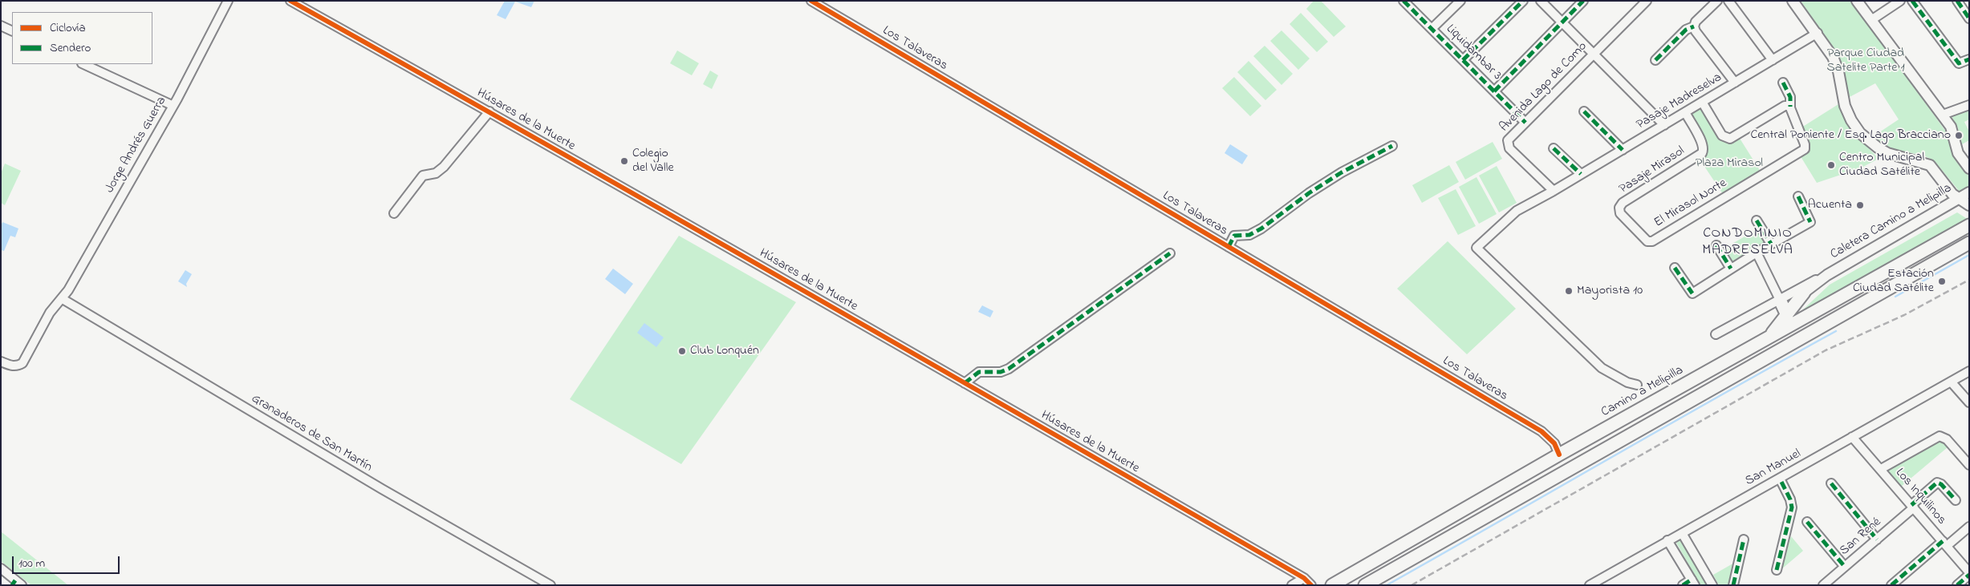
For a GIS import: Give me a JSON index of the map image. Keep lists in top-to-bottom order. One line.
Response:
{"streets":{"main road":["Camino a Melipilla"],"street":["Los Talaveras","Liquidambar 3","Avenida Lago de Como","Pasaje Madreselva","Húsares de la Muerte","Jorge Andrés Guerra","Pasaje Mirasol","El Mirasol Norte","Caletera Camino a Melipilla","Granaderos de San Martín","San Manuel","Los Inquilinos","San René"]},"crossings":[["Los Talaveras","Camino a Melipilla"],["Liquidambar 3","Avenida Lago de Como"],["Avenida Lago de Como","Pasaje Madreselva"],["Pasaje Madreselva","Pasaje Mirasol"],["Jorge Andrés Guerra","Granaderos de San Martín"],["Pasaje Mirasol","El Mirasol Norte"],["San Manuel","Los Inquilinos"],["Los Inquilinos","San René"]],"districts":["CONDOMINIO MADRESELVA"],"parks":["Parque Ciudad Satelite Parte 1","Plaza Mirasol"],"places":["Central Poniente / Esq. Lago Bracciano","Colegio del Valle","Centro Municipal Ciudad Satélite","Acuenta","Estación Ciudad Satélite","Mayorista 10","Club Lonquén"],"legend":["Ciclovía","Sendero"],"scale_bar":"100 m"}
